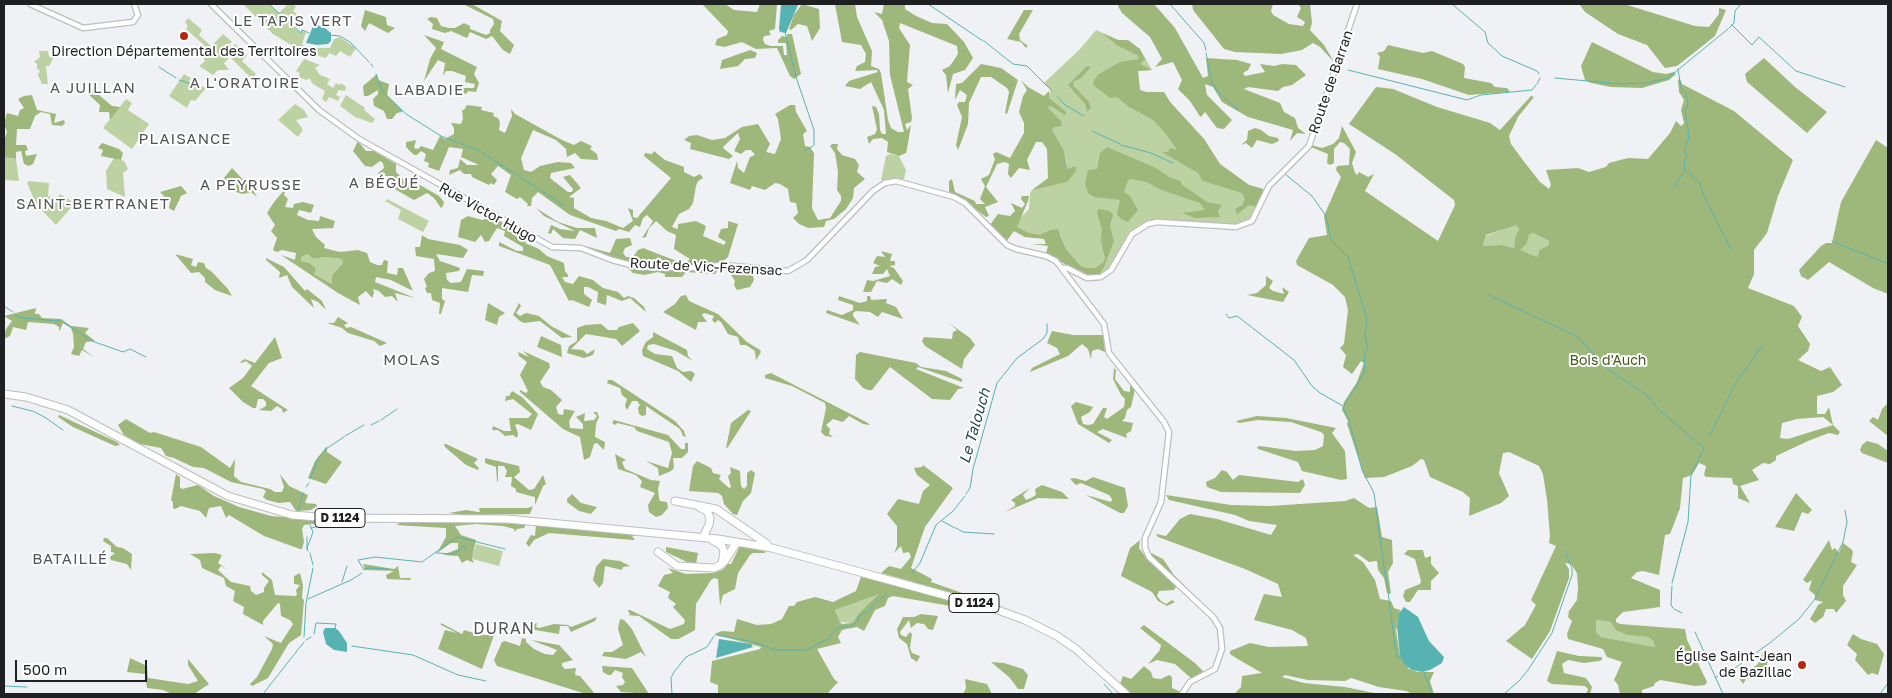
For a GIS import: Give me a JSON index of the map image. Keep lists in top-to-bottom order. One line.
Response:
{"streets":{"highway":["D 1124"],"main road":["Route de Barran","Rue Victor Hugo","Route de Vic-Fezensac"]},"crossings":[["Route de Barran","Route de Vic-Fezensac"],["Rue Victor Hugo","Route de Vic-Fezensac"]],"districts":["LE TAPIS VERT","A L'ORATOIRE","A JUILLAN","LABADIE","PLAISANCE","A BÉGUÉ","A PEYRUSSE","SAINT-BERTRANET","MOLAS","BATAILLÉ","DURAN"],"water":["Le Talouch"],"parks":["Bois d'Auch"],"places":["Direction Départemental des Territoires","Église Saint-Jean de Bazillac"],"scale_bar":"500 m"}
